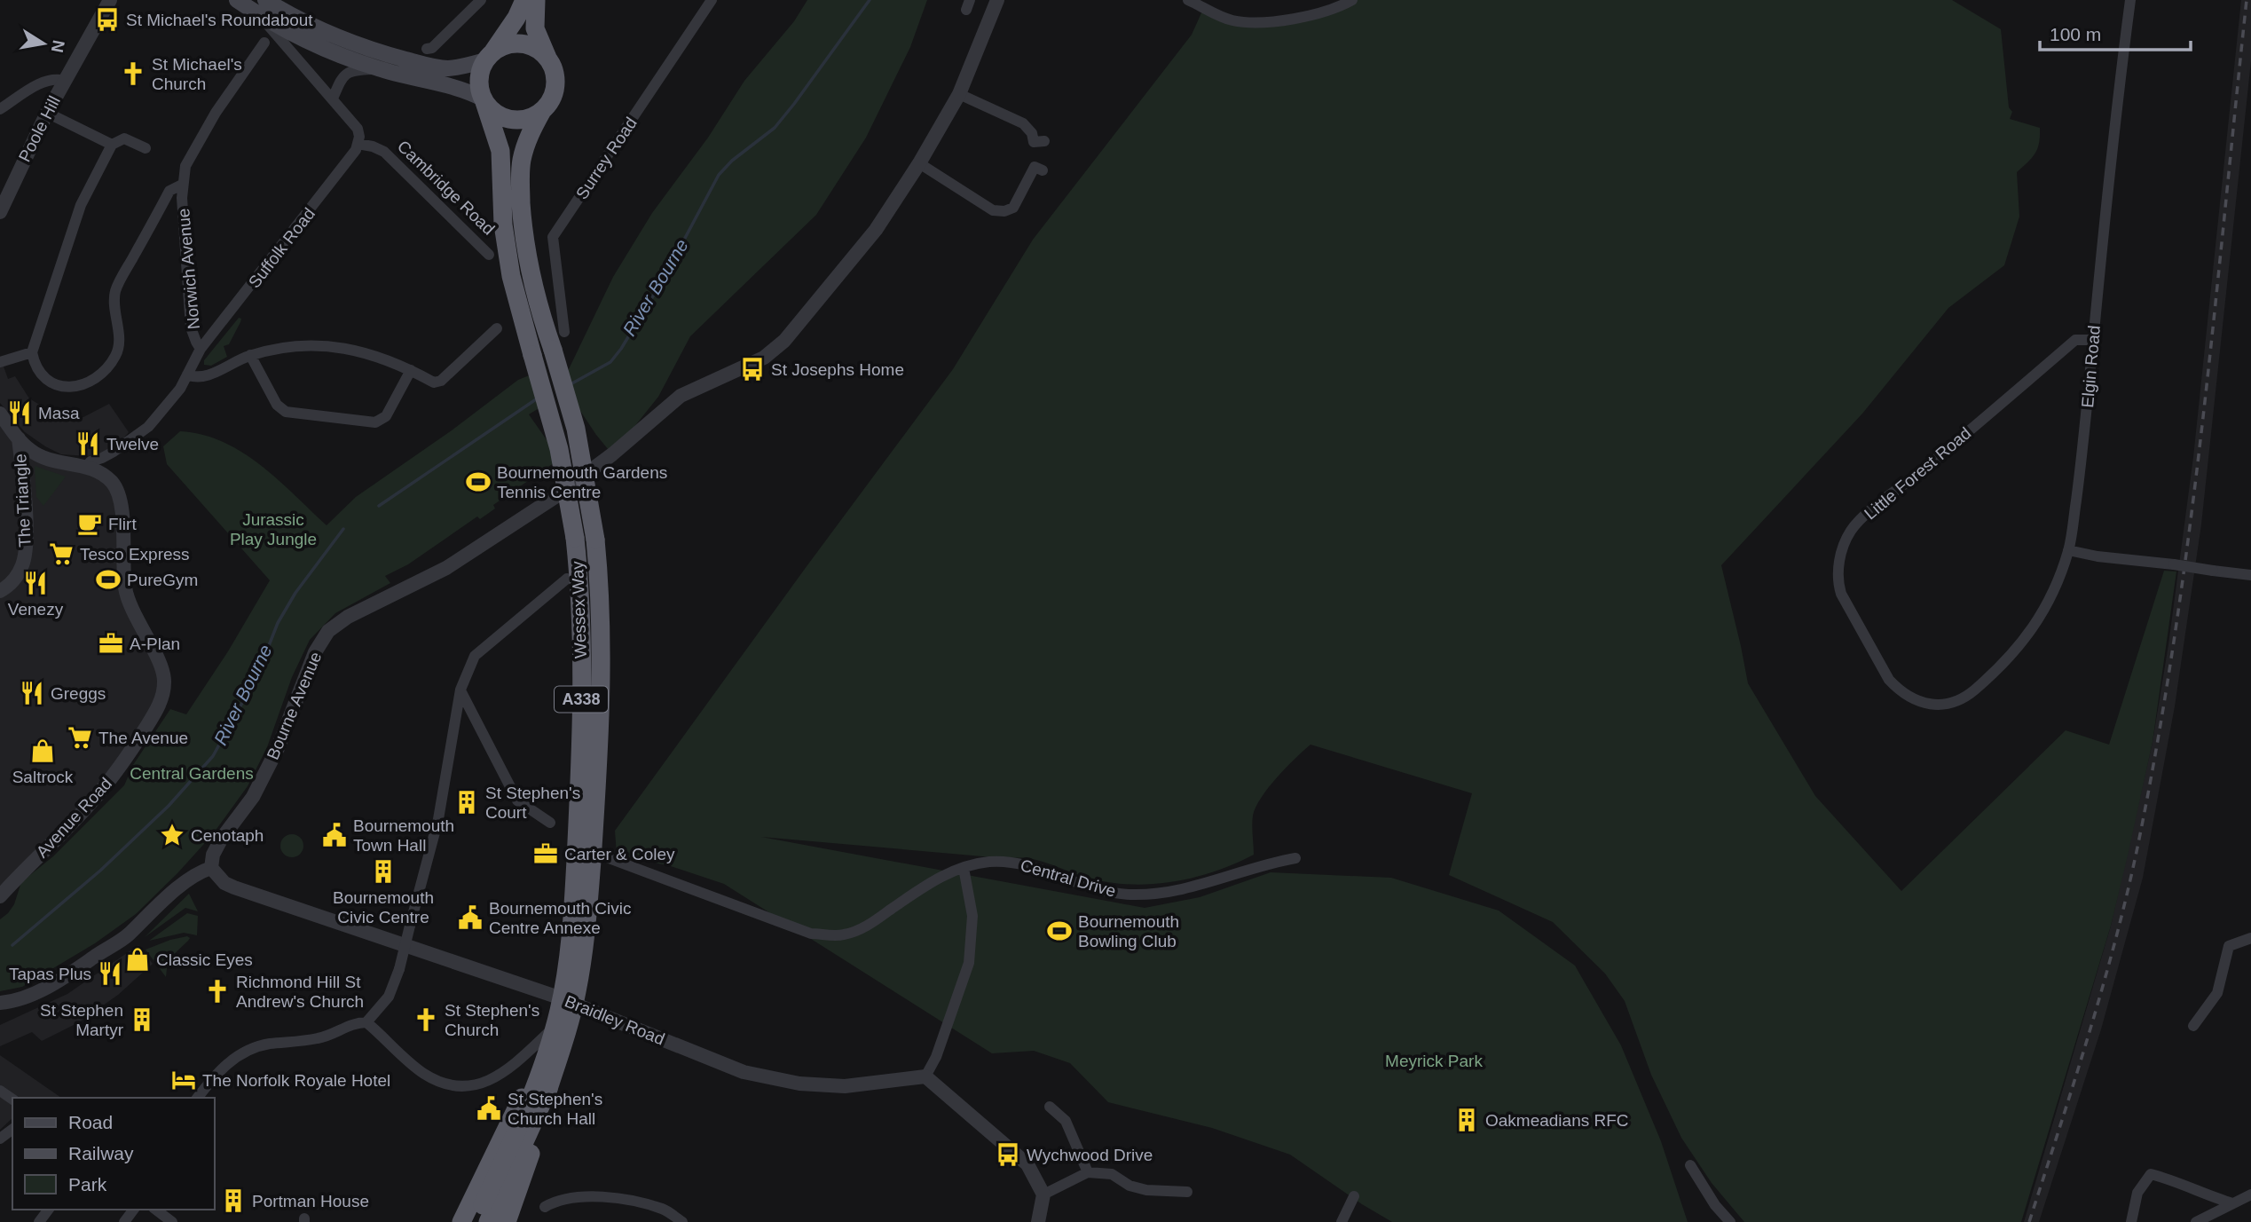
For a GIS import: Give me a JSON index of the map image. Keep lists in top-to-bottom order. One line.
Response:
{"streets":{"highway":["Wessex Way","A338"],"street":["Poole Hill","Surrey Road","Cambridge Road","Suffolk Road","Norwich Avenue","Elgin Road","Little Forest Road","The Triangle","Bourne Avenue","Avenue Road","Central Drive","Braidley Road"]},"crossings":[["Cambridge Road","Suffolk Road"],["Suffolk Road","Norwich Avenue"],["Norwich Avenue","The Triangle"],["Norwich Avenue","Avenue Road"],["Elgin Road","Little Forest Road"],["The Triangle","Avenue Road"],["Wessex Way","Central Drive"],["Bourne Avenue","Braidley Road"]],"water":["River Bourne"],"parks":["Jurassic Play Jungle","Central Gardens","Meyrick Park"],"places":{"bus stop":["St Michael's Roundabout","St Josephs Home","Wychwood Drive"],"church":["St Michael's Church","Richmond Hill St Andrew's Church","St Stephen's Church"],"restaurant":["Masa","Twelve","Venezy","Greggs","Tapas Plus"],"sports":["Bournemouth Gardens Tennis Centre","PureGym","Bournemouth Bowling Club"],"cafe":["Flirt"],"supermarket":["Tesco Express","The Avenue"],"office":["A-Plan","Carter & Coley"],"shop":["Saltrock","Classic Eyes"],"building":["St Stephen's Court","Bournemouth Civic Centre","St Stephen Martyr","Oakmeadians RFC","Portman House"],"place":["Cenotaph"],"public building":["Bournemouth Town Hall","Bournemouth Civic Centre Annexe","St Stephen's Church Hall"],"hotel":["The Norfolk Royale Hotel"]},"legend":["Road","Railway","Park"],"scale_bar":"100 m","north":"right"}
